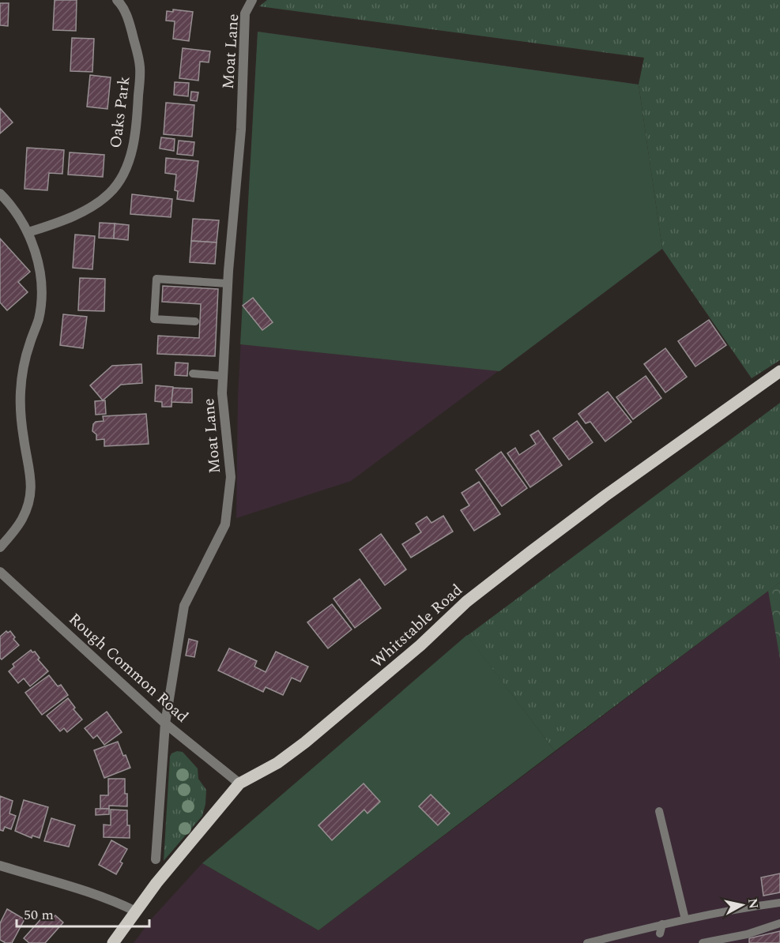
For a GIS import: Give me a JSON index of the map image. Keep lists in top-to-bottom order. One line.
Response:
{"streets":{"main road":["Whitstable Road"],"street":["Moat Lane","Oaks Park","Rough Common Road"]},"crossings":[["Moat Lane","Rough Common Road"],["Whitstable Road","Rough Common Road"]],"scale_bar":"50 m","north":"right"}
